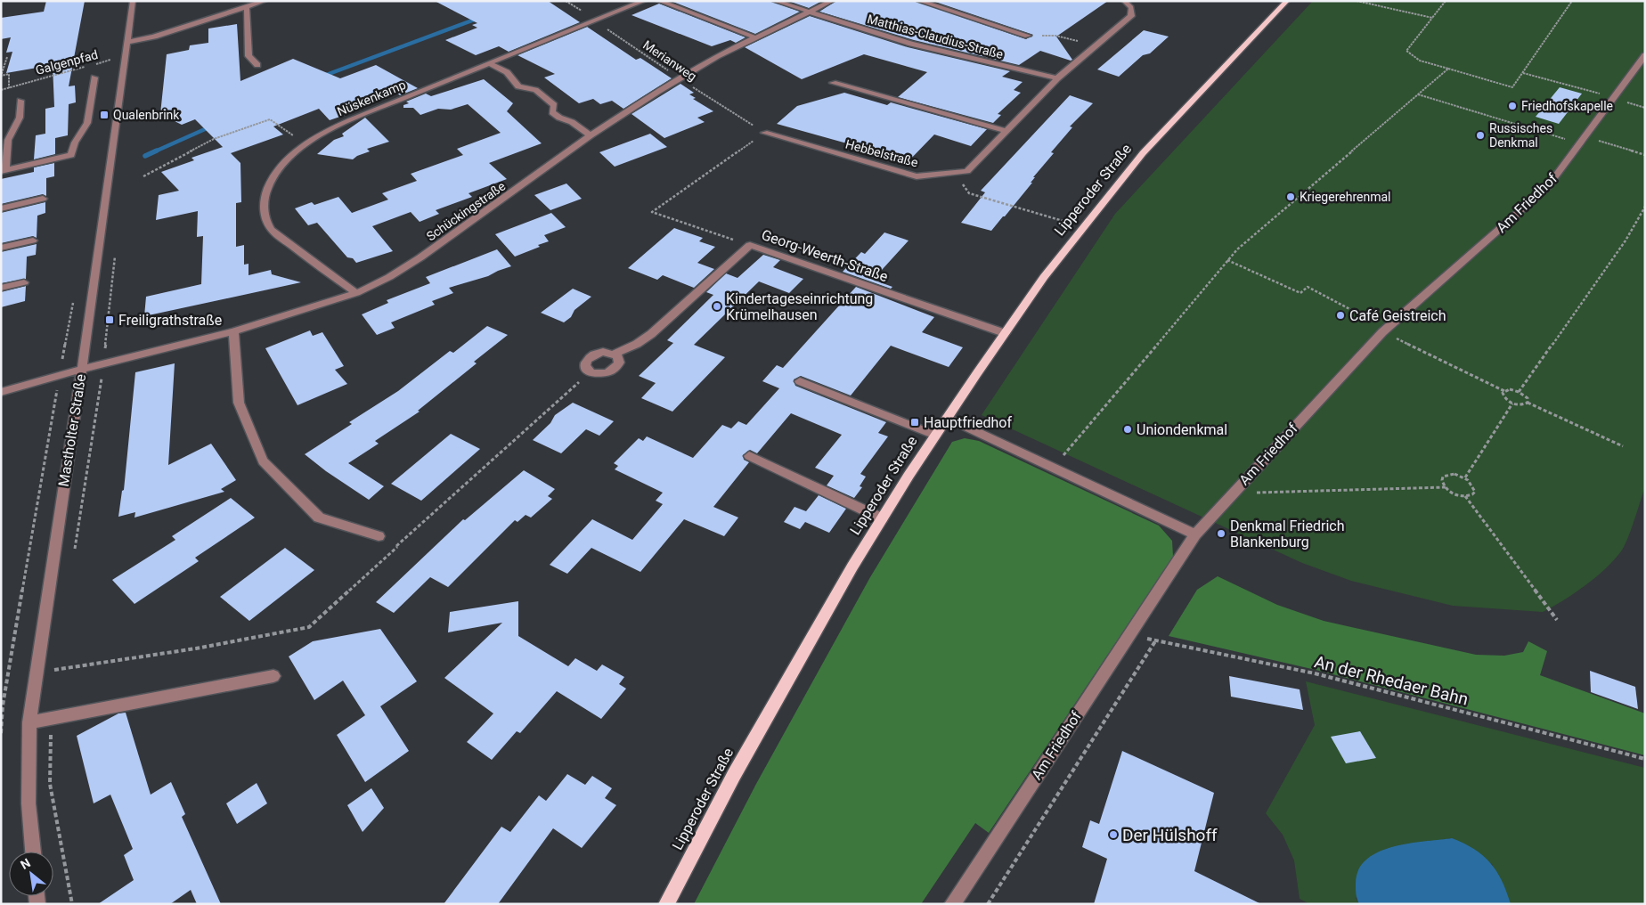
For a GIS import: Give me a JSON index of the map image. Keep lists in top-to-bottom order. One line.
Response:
{"streets":{"main road":["Lipperoder Straße"],"street":["Matthias-Claudius-Straße","Nüskenkamp","Hebbelstraße","Am Friedhof","Schückingstraße","Georg-Weerth-Straße","Mastholter Straße"],"path":["Merianweg","Galgenpfad","An der Rhedaer Bahn"]},"crossings":[["Matthias-Claudius-Straße","Hebbelstraße"],["Matthias-Claudius-Straße","Schückingstraße"],["Merianweg","Nüskenkamp"],["Merianweg","Hebbelstraße"],["Merianweg","Schückingstraße"],["Galgenpfad","Mastholter Straße"],["Nüskenkamp","Schückingstraße"],["Lipperoder Straße","Georg-Weerth-Straße"],["Am Friedhof","An der Rhedaer Bahn"],["Schückingstraße","Mastholter Straße"]],"places":{"other":["Friedhofskapelle","Russisches Denkmal","Kriegerehrenmal","Kindertageseinrichtung Krümelhausen","Café Geistreich","Uniondenkmal","Denkmal Friedrich Blankenburg","Der Hülshoff"],"transit":["Qualenbrink","Freiligrathstraße","Hauptfriedhof"]},"north":"top left"}
